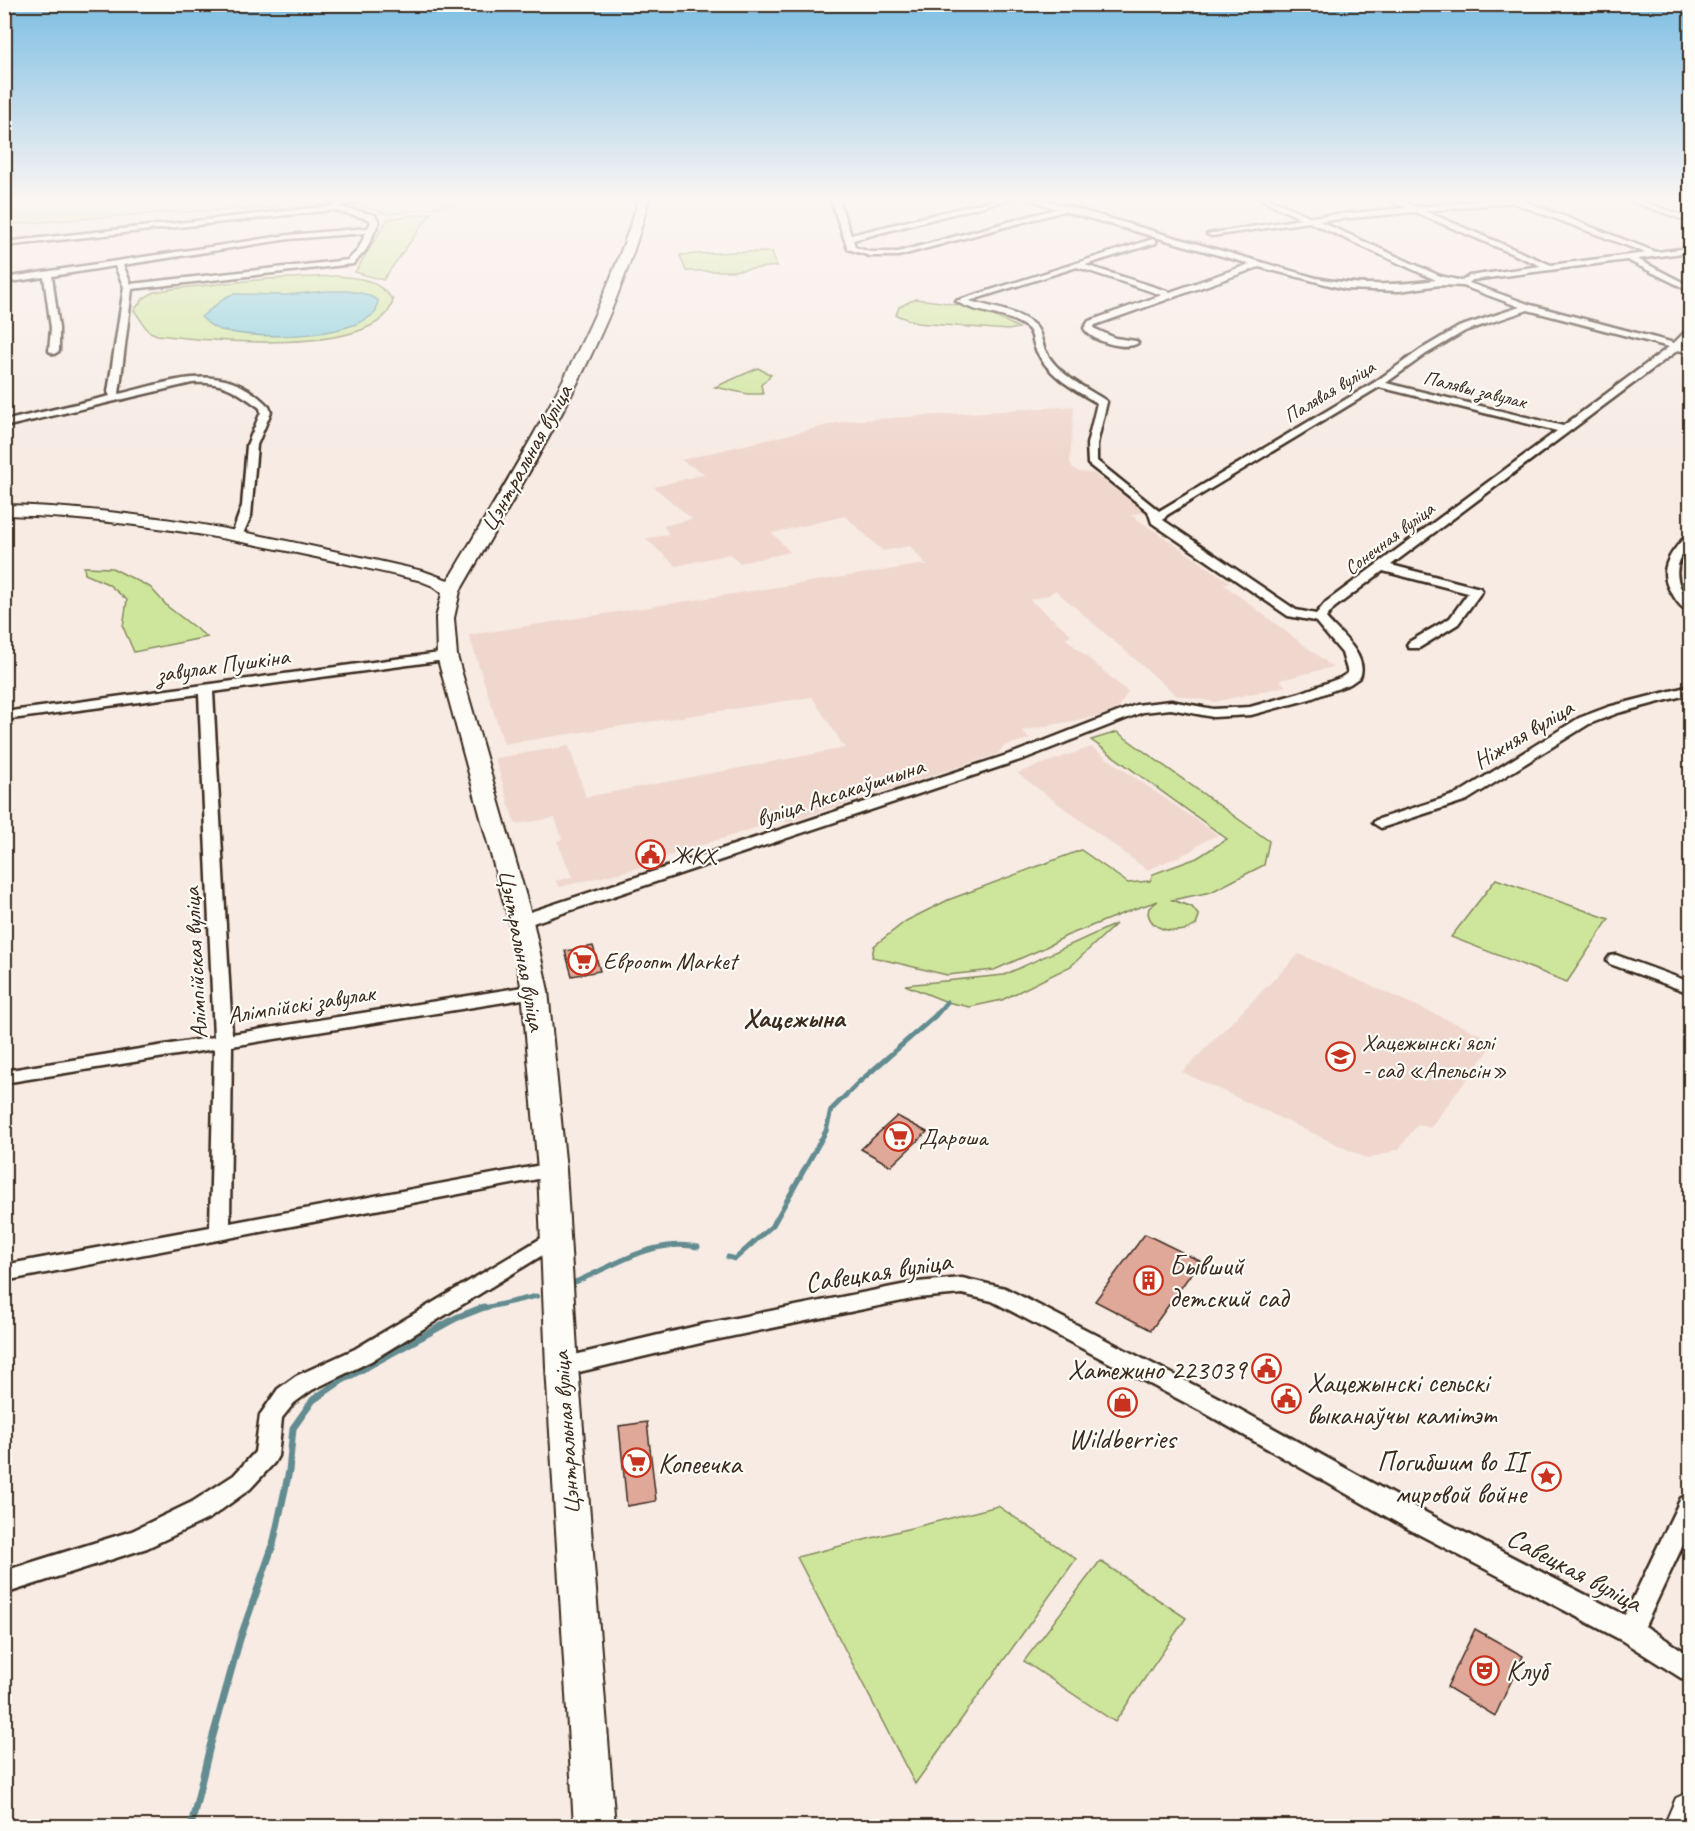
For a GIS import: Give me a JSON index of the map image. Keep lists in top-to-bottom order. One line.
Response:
{"streets":{"street":["Палявы завулак","Палявая вуліца","Цэнтральная вуліца","Сонечная вуліца","завулак Пушкіна","Ніжняя вуліца","вуліца Аксакаўшчына","Алімпійская вуліца","Алімпійскі завулак","Савецкая вуліца"]},"crossings":[["Палявы завулак","Палявая вуліца"],["Палявы завулак","Сонечная вуліца"],["Цэнтральная вуліца","завулак Пушкіна"],["Цэнтральная вуліца","вуліца Аксакаўшчына"],["Цэнтральная вуліца","Алімпійскі завулак"],["Цэнтральная вуліца","Савецкая вуліца"],["Сонечная вуліца","вуліца Аксакаўшчына"],["завулак Пушкіна","Алімпійская вуліца"],["Алімпійская вуліца","Алімпійскі завулак"]],"districts":["Хацежына"],"places":{"public building":["ЖКХ","Хатежино 223039","Хацежынскі сельскі выканаўчы камітэт"],"supermarket":["Евроопт Market","Дароша","Копеечка"],"school or university":["Хацежынскі яслі - сад «Апельсін»"],"building":["Бывший детский сад"],"shop":["Wildberries"],"place":["Погибшим во II мировой войне"],"theatre":["Клуб"]}}
